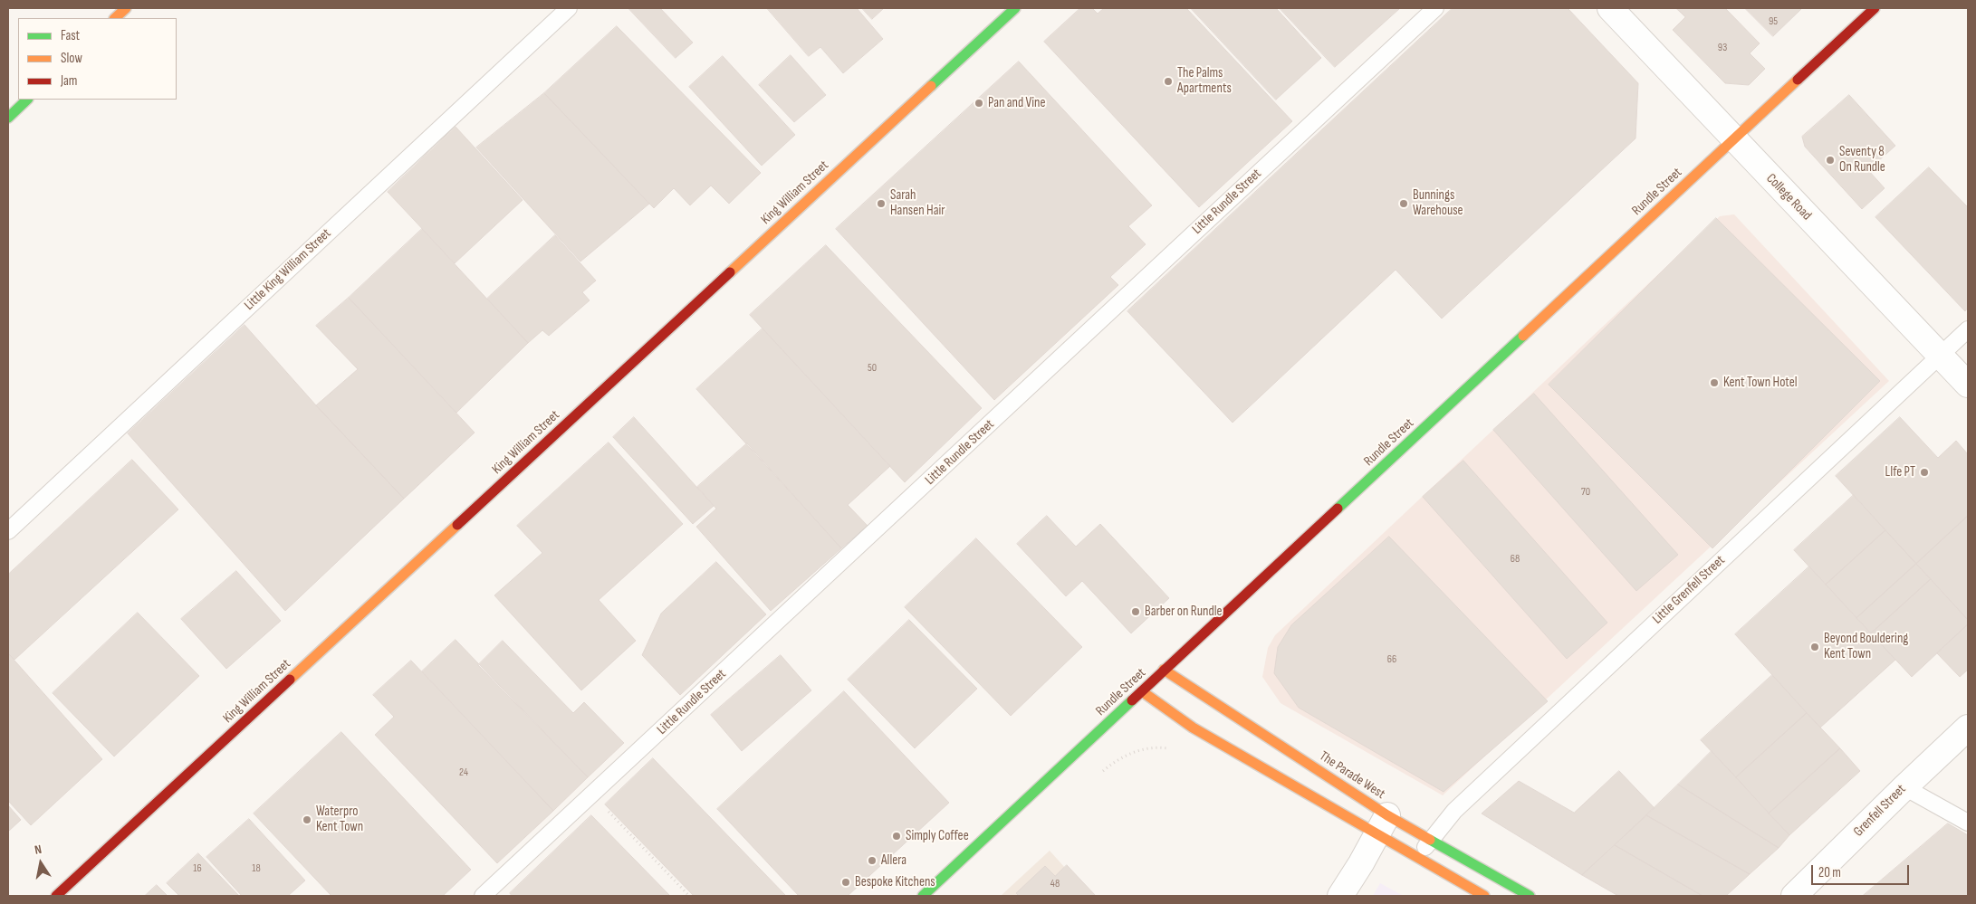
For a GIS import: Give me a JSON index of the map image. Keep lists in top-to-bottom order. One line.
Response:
{"streets":{"street":["Rundle Street","King William Street","College Road","The Parade West","Grenfell Street"],"lane":["Little Rundle Street","Little King William Street","Little Grenfell Street"]},"crossings":[["Rundle Street","College Road"],["Rundle Street","The Parade West"],["College Road","Little Grenfell Street"],["Little Grenfell Street","The Parade West"]],"places":["The Palms Apartments","Pan and Vine","Seventy 8 On Rundle","Sarah Hansen Hair","Bunnings Warehouse","Kent Town Hotel","LIfe PT","Barber on Rundle","Beyond Bouldering Kent Town","Waterpro Kent Town","Simply Coffee","Allera","Bespoke Kitchens"],"house_numbers":["95","93","50","70","68","66","24","16","18","48"],"legend":["Fast","Slow","Jam"],"scale_bar":"20 m","north":"top"}
